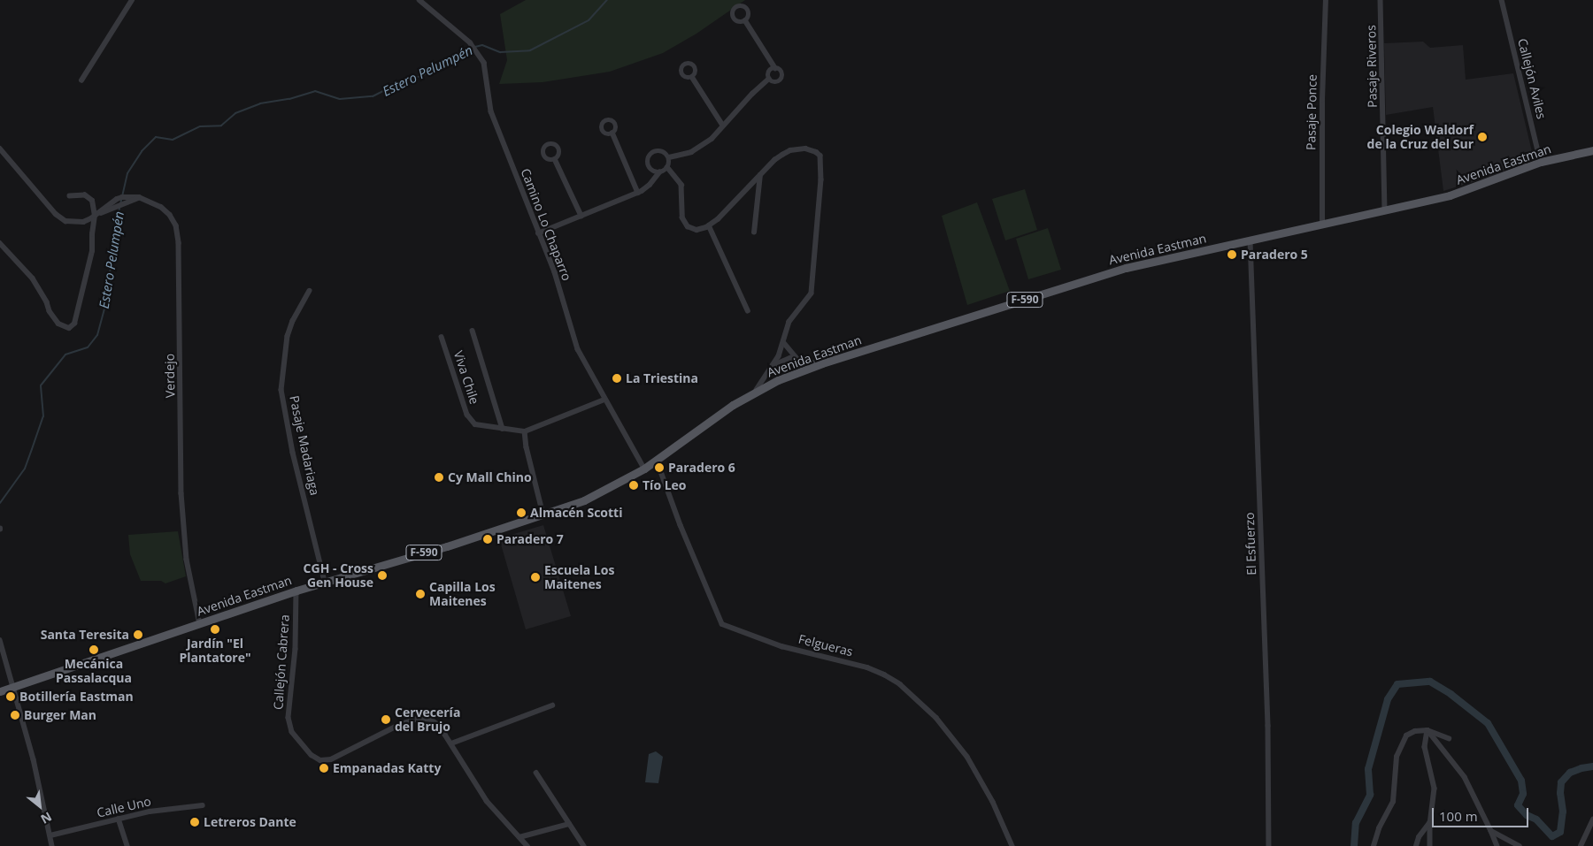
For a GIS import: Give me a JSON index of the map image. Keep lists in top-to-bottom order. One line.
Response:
{"streets":{"main road":["Avenida Eastman","F-590"],"street":["Pasaje Riveros","Callejón Aviles","Pasaje Ponce","Camino Lo Chaparro","Verdejo","Viva Chile","Pasaje Madariaga","El Esfuerzo","Felgueras","Callejón Cabrera","Calle Uno"]},"crossings":[["Pasaje Riveros","Avenida Eastman"],["Callejón Aviles","Avenida Eastman"],["Pasaje Ponce","Avenida Eastman"],["Avenida Eastman","Camino Lo Chaparro"],["Avenida Eastman","Verdejo"],["Avenida Eastman","Pasaje Madariaga"],["Avenida Eastman","El Esfuerzo"],["Avenida Eastman","Felgueras"],["Avenida Eastman","Callejón Cabrera"],["Camino Lo Chaparro","Viva Chile"]],"water":["Estero Pelumpén"],"places":["Colegio Waldorf de la Cruz del Sur","Paradero 5","La Triestina","Paradero 6","Cy Mall Chino","Tío Leo","Almacén Scotti","Paradero 7","CGH - Cross Gen House","Escuela Los Maitenes","Capilla Los Maitenes","Jardín \"El Plantatore\"","Santa Teresita","Mecánica Passalacqua","Botillería Eastman","Burger Man","Cervecería del Brujo","Empanadas Katty","Letreros Dante"],"scale_bar":"100 m","north":"bottom right"}
